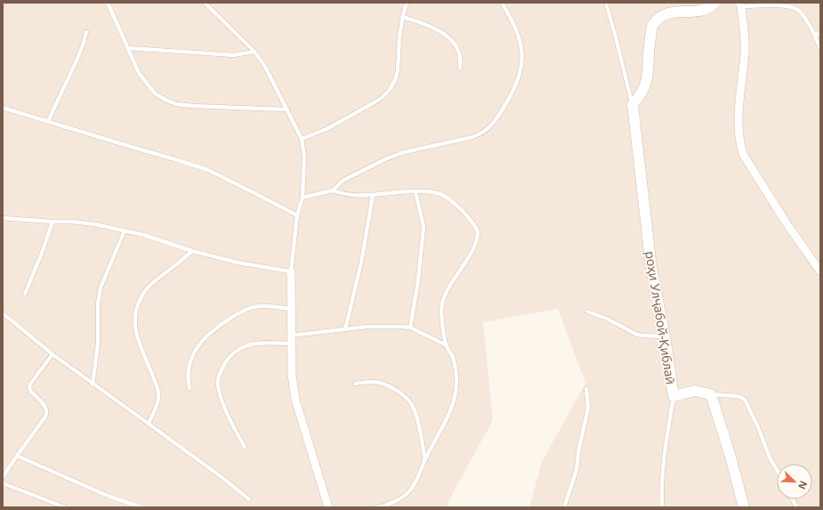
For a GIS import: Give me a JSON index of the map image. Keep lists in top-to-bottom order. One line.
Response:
{"streets":{"street":["роҳи Улҷабой-Қиблаӣ"]},"north":"bottom right"}
